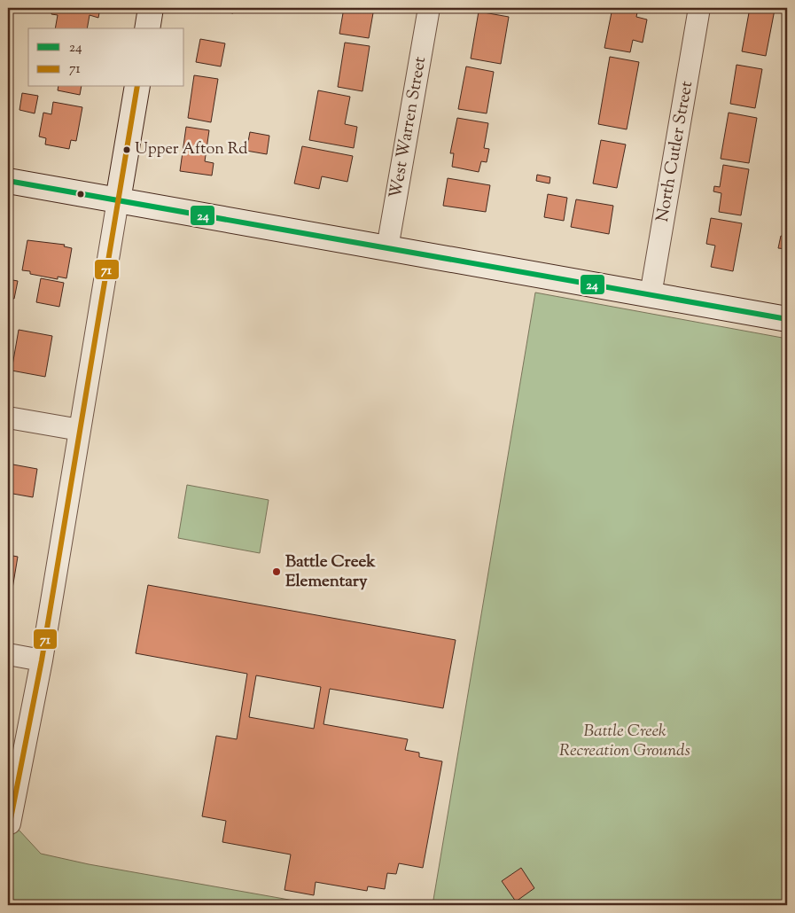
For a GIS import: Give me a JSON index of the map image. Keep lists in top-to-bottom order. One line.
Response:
{"streets":{"street":["West Warren Street","North Cutler Street"]},"parks":["Battle Creek Recreation Grounds"],"places":["Upper Afton Rd","Battle Creek Elementary"],"lines":["transit line 71","transit line 24"],"legend":["24","71"]}
